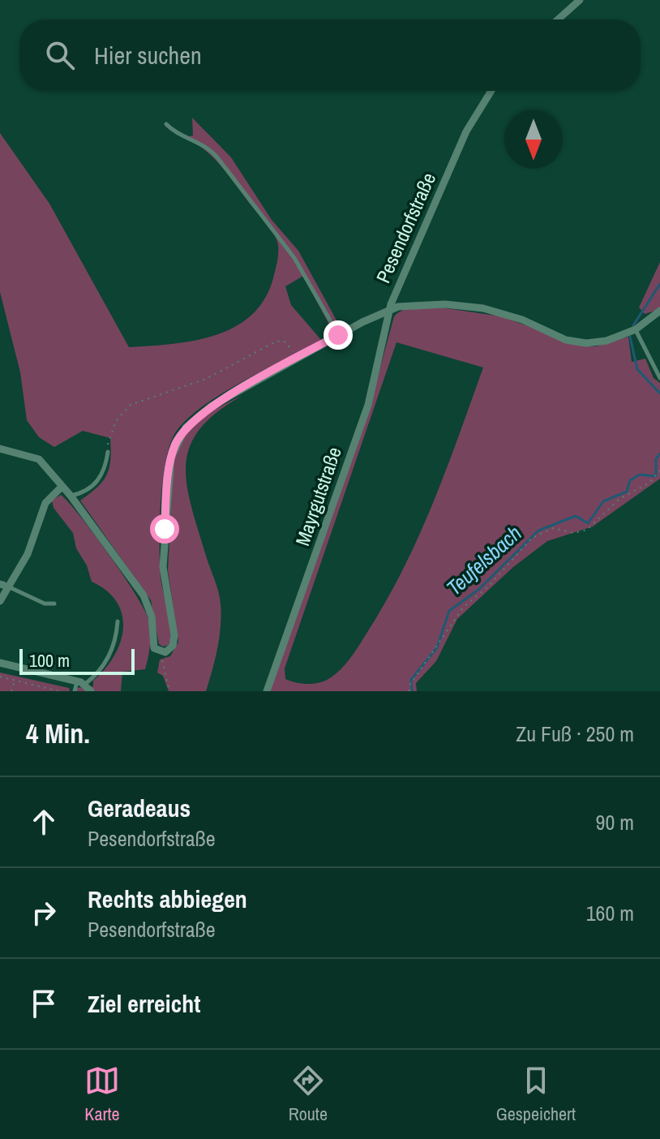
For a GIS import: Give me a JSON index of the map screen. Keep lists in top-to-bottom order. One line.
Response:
{"streets":{"street":["Pesendorfstraße","Mayrgutstraße"]},"crossings":[["Pesendorfstraße","Mayrgutstraße"]],"water":["Teufelsbach"],"scale_bar":"100 m","north":"bottom","page":{"search":"Hier suchen","scale":"100 m","heading":["4 Min.","Zu Fuß · 250 m"],"list":[["Geradeaus","Pesendorfstraße","90 m"],["Rechts abbiegen","Pesendorfstraße","160 m"],"Ziel erreicht"],"nav":["Karte","Route","Gespeichert"]}}
